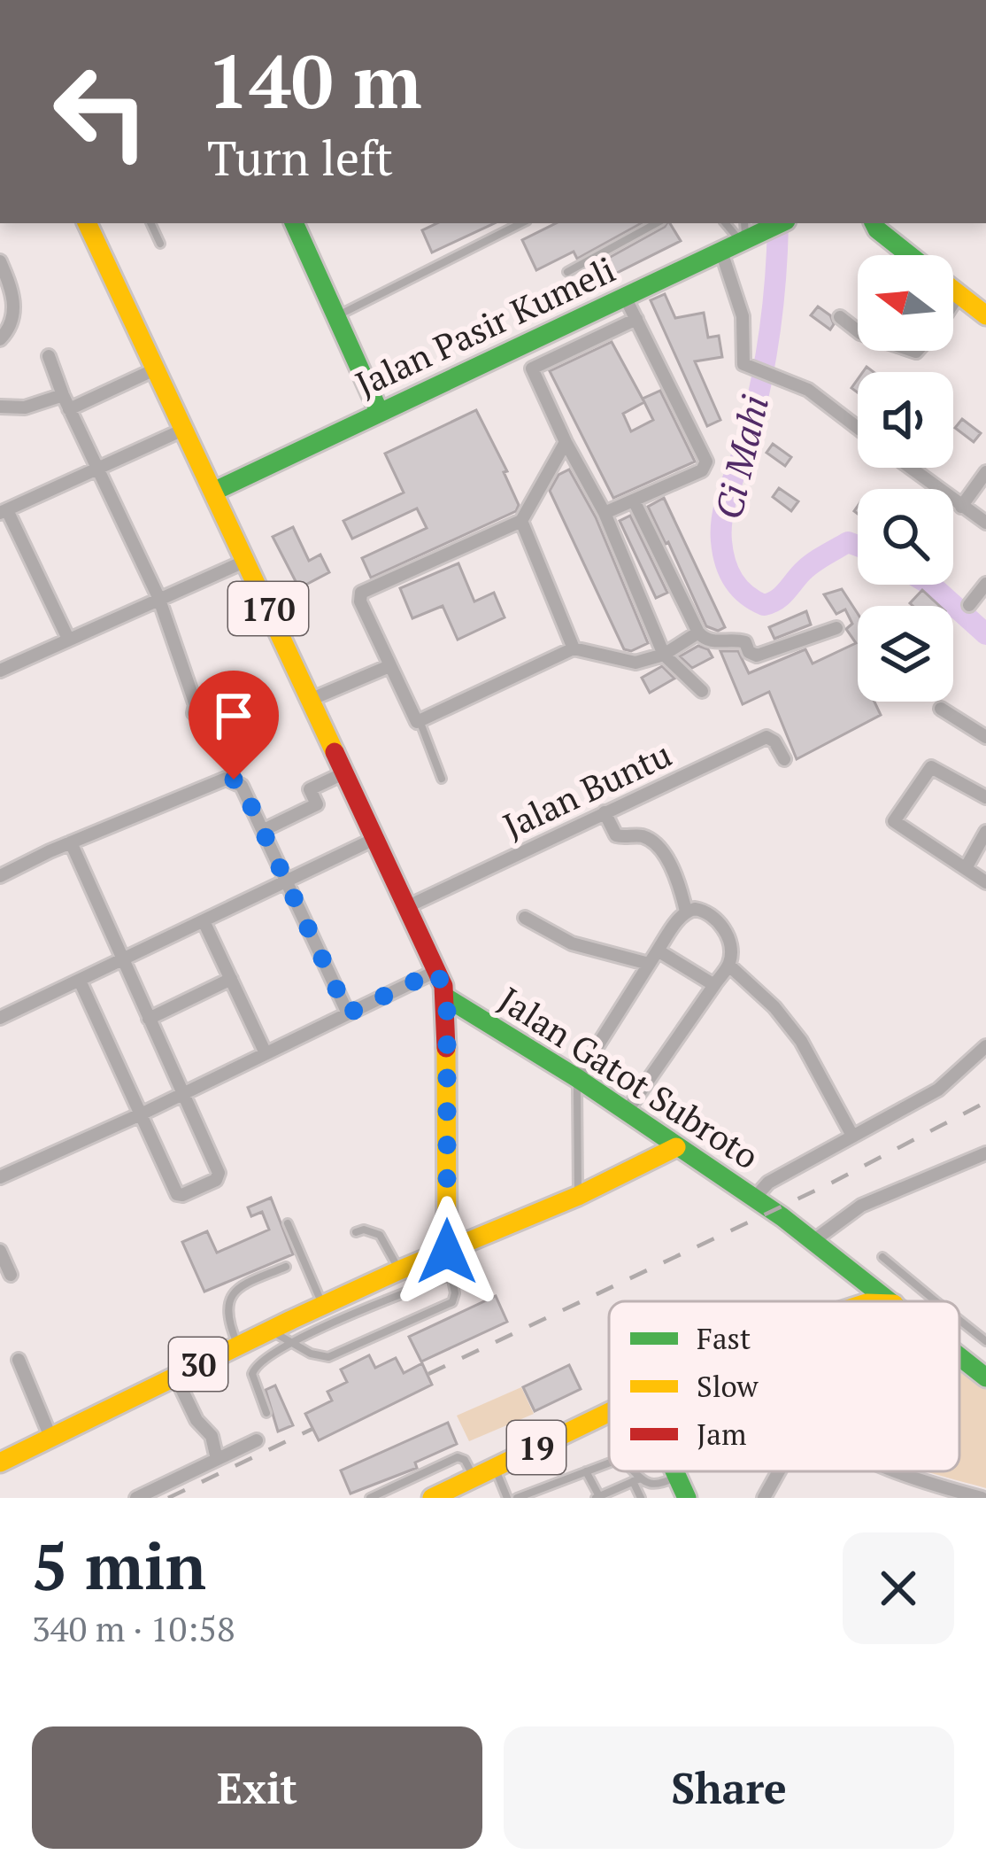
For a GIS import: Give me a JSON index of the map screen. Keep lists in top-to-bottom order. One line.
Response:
{"streets":{"main road":["Jalan Pasir Kumeli","170","Jalan Gatot Subroto","30","19"],"street":["Jalan Buntu"]},"crossings":[["Jalan Pasir Kumeli","Jalan Gatot Subroto"],["Jalan Buntu","Jalan Gatot Subroto"],["Jalan Gatot Subroto","30"]],"water":["Ci Mahi"],"legend":["Fast","Slow","Jam"],"north":"left","page":{"turn":["140 m","Turn left"],"heading":["5 min","340 m · 10:58"],"buttons":["Exit","Share"]}}
